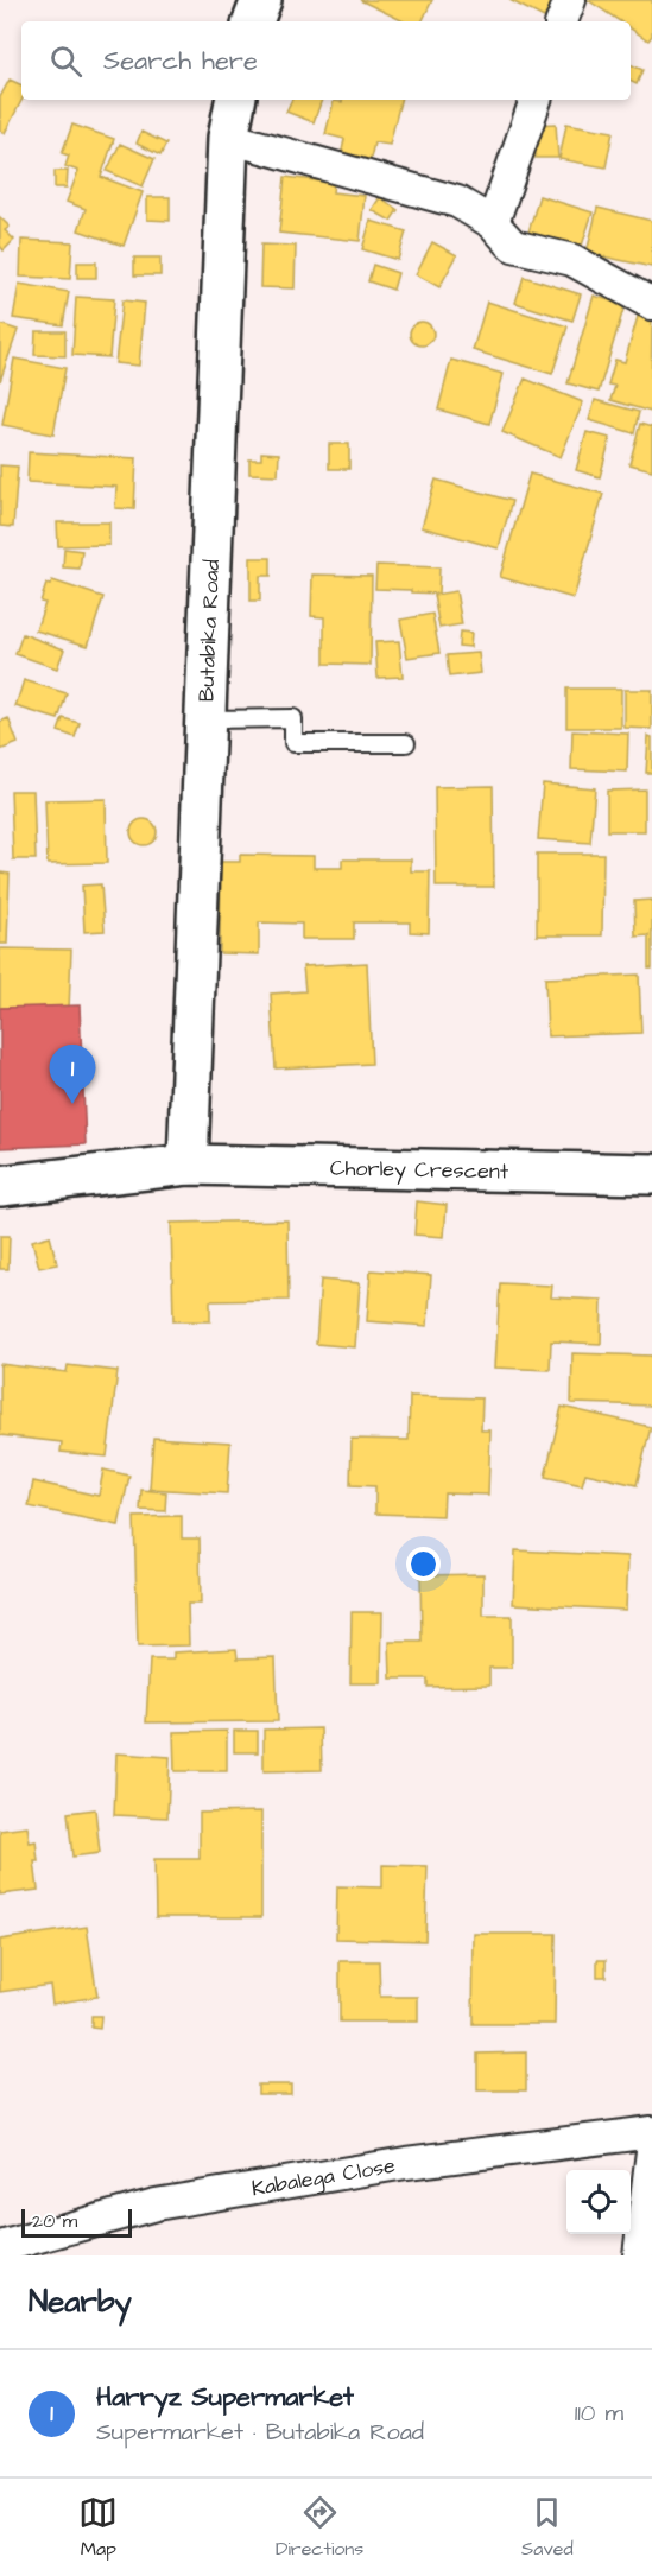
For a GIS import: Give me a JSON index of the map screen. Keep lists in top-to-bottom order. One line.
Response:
{"streets":{"main road":["Butabika Road","Chorley Crescent"],"street":["Kabalega Close"]},"crossings":[["Butabika Road","Chorley Crescent"]],"scale_bar":"20 m","page":{"search":"Search here","pins":"1","scale":"20 m","heading":"Nearby","list":[{"mark":"1","name":"Harryz Supermarket","note":"Supermarket · Butabika Road","value":"110 m"}],"nav":["Map","Directions","Saved"]}}
